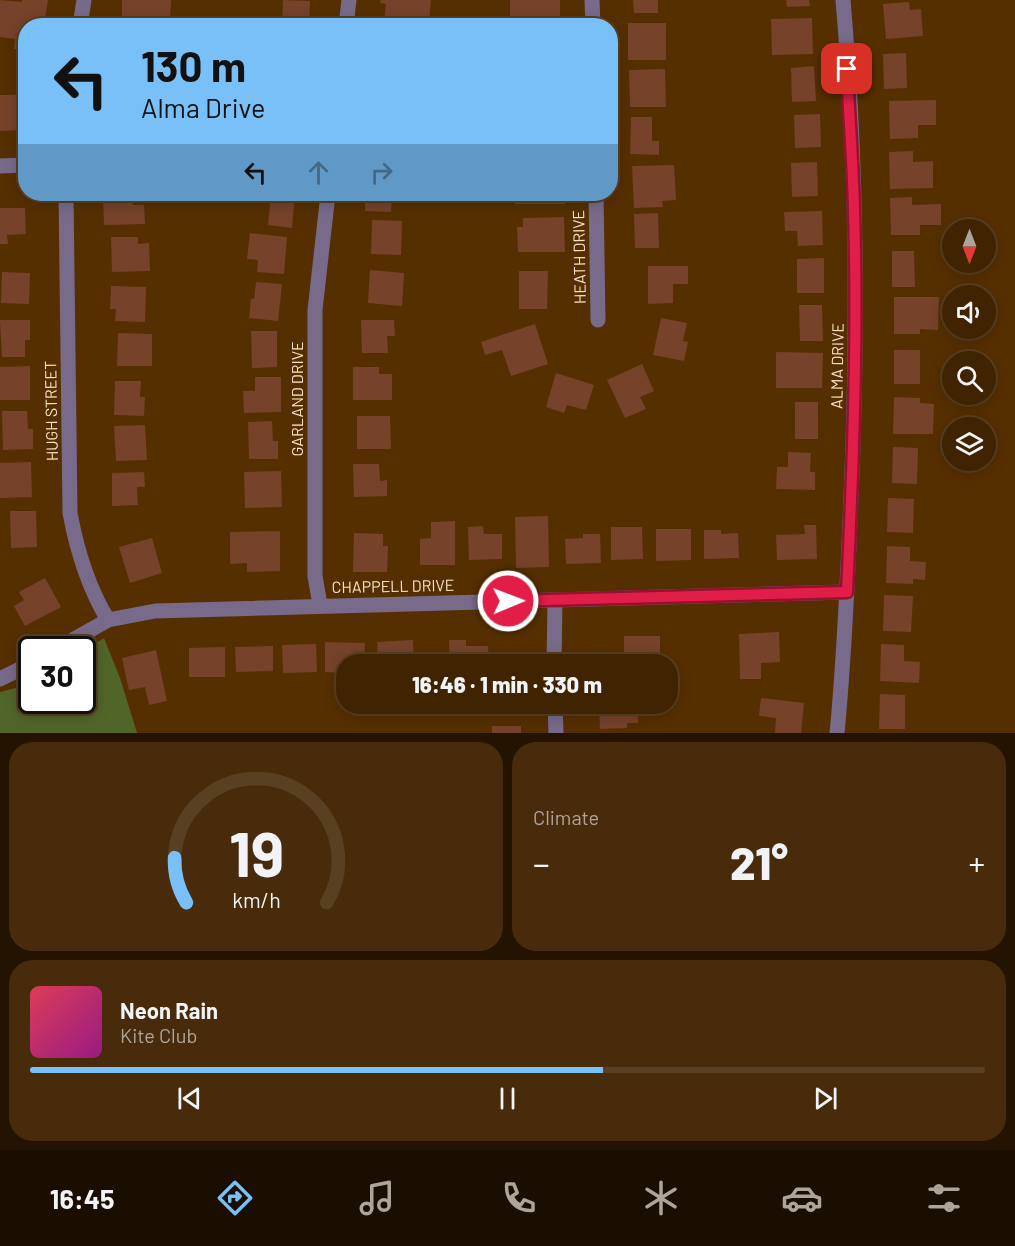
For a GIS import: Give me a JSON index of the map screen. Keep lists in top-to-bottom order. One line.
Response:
{"streets":{"street":["HEATH DRIVE","ALMA DRIVE","GARLAND DRIVE","HUGH STREET","CHAPPELL DRIVE"]},"crossings":[["ALMA DRIVE","CHAPPELL DRIVE"],["GARLAND DRIVE","CHAPPELL DRIVE"],["HUGH STREET","CHAPPELL DRIVE"]],"north":"bottom","page":{"turn":["130 m","Alma Drive"],"limit":"30","trip":"16:46 · 1 min · 330 m","tile":"Climate","heat":["−","21°","+"],"song":["Neon Rain","Kite Club"],"tabs":"16:45","gauge":["19","km/h"]}}
